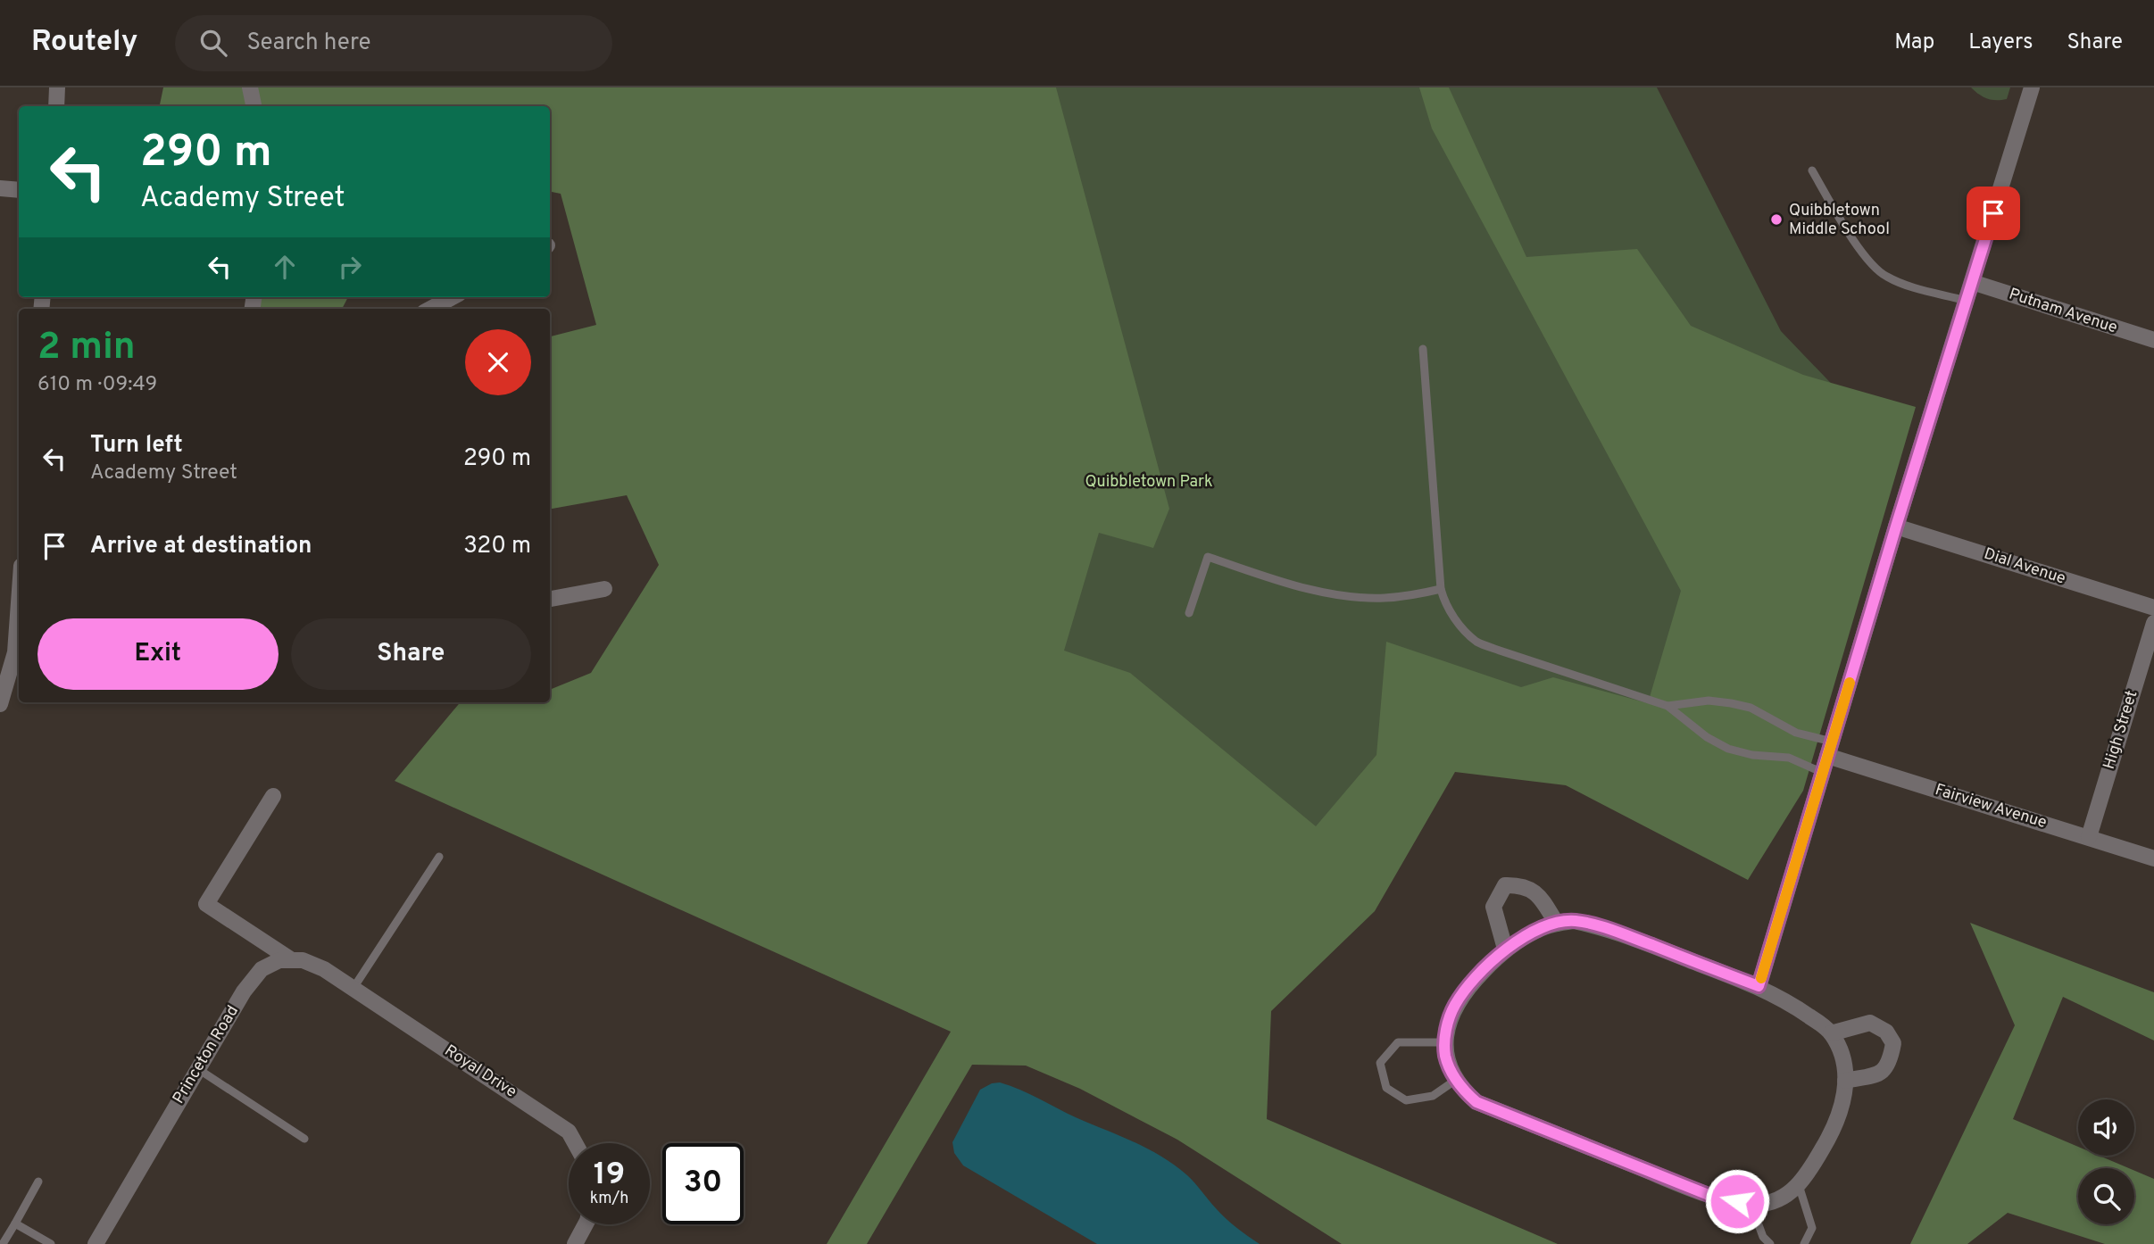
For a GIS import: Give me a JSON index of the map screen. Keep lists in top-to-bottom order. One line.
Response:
{"streets":{"street":["Putnam Avenue","Dial Avenue","High Street","Fairview Avenue","Princeton Road","Royal Drive"]},"crossings":[["High Street","Fairview Avenue"]],"parks":["Quibbletown Park"],"places":["Quibbletown Middle School"],"page":{"header":"Routely","search":"Search here","nav":["Map","Layers","Share"],"turn":["290 m","Academy Street"],"heading":["2 min","610 m · 09:49"],"list":[{"name":"Turn left","note":"Academy Street","value":"290 m"},{"name":"Arrive at destination","value":"320 m"}],"buttons":["Exit","Share"],"speed":"19 km/h","limit":"30"}}
